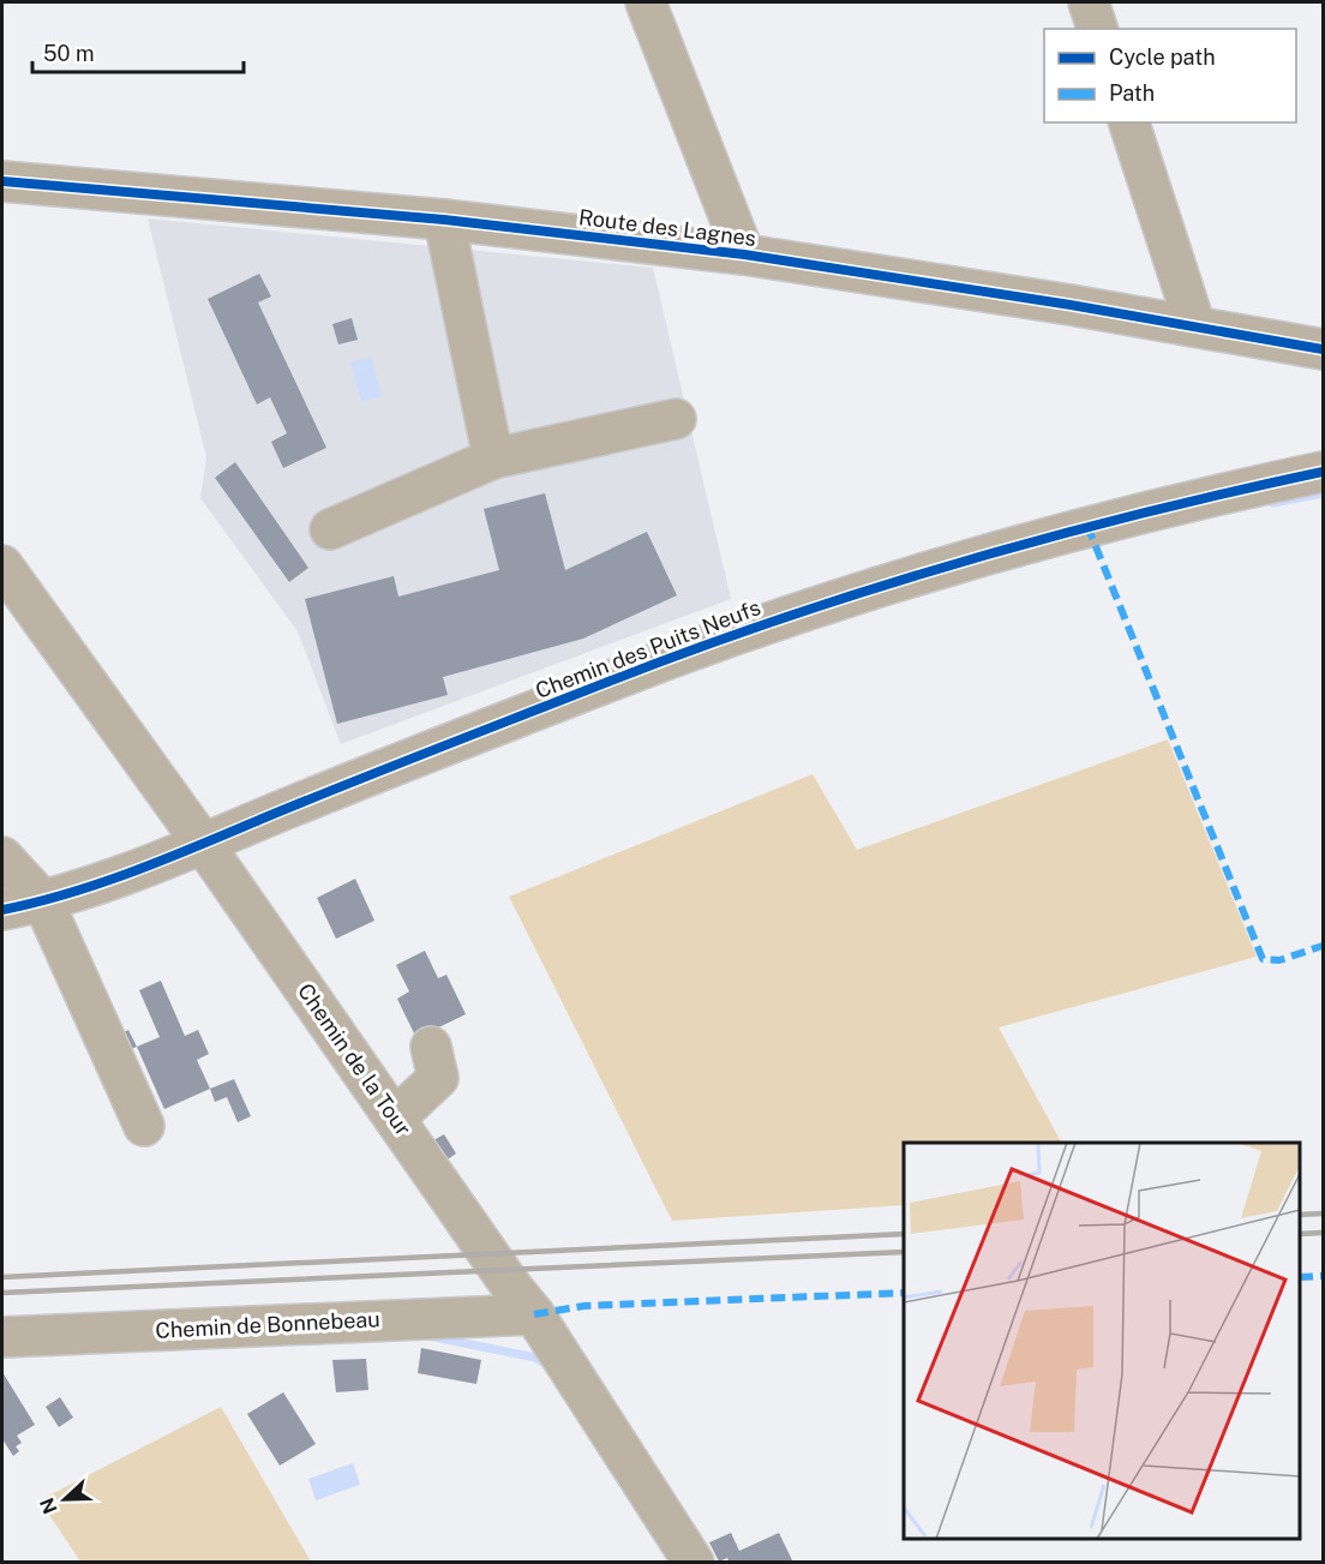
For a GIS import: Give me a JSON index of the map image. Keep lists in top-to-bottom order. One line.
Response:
{"streets":{"street":["Route des Lagnes","Chemin des Puits Neufs","Chemin de la Tour","Chemin de Bonnebeau"]},"crossings":[["Chemin des Puits Neufs","Chemin de la Tour"],["Chemin de la Tour","Chemin de Bonnebeau"]],"legend":["Cycle path","Path"],"scale_bar":"50 m","north":"left"}
